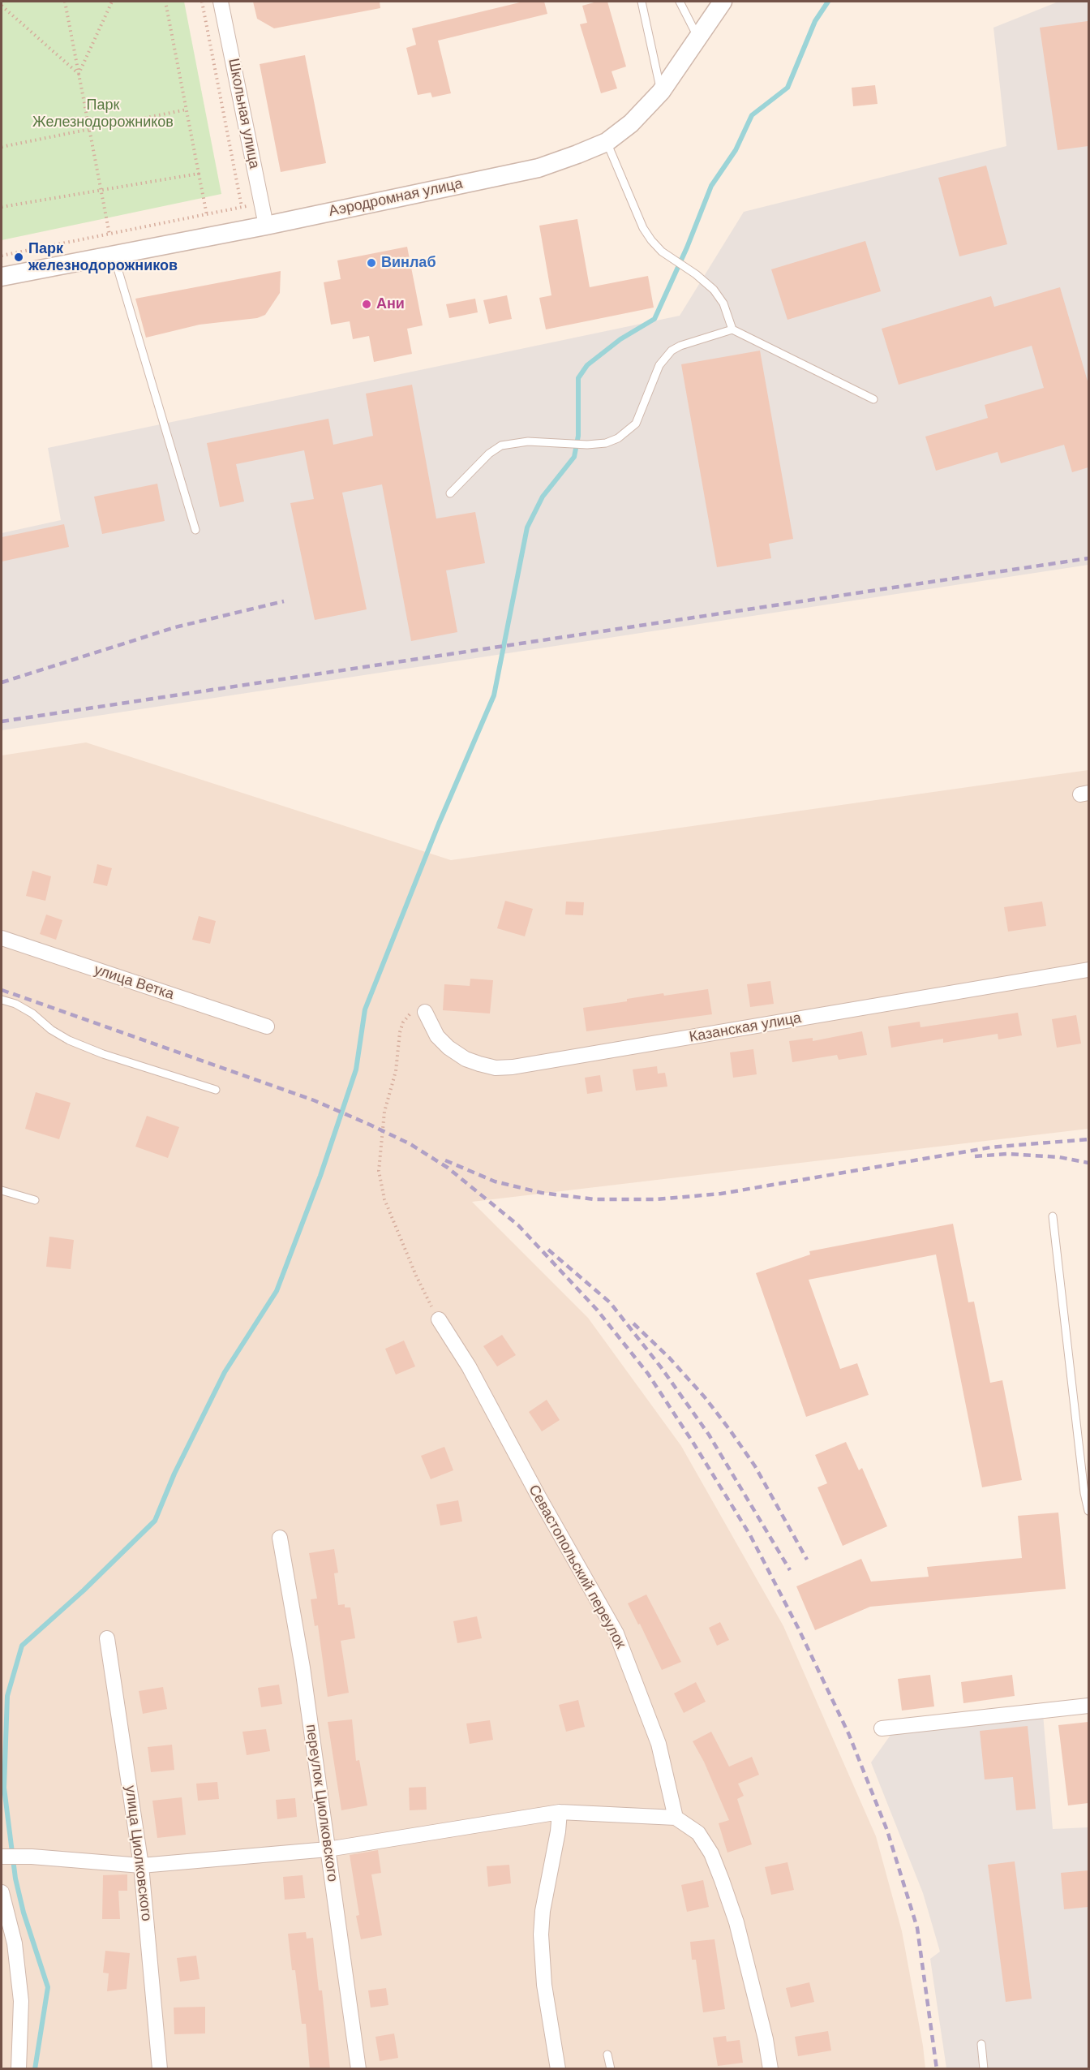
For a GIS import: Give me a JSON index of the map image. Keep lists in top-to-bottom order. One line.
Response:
{"streets":{"street":["Школьная улица","Аэродромная улица","улица Ветка","Казанская улица","Севастопольский переулок","переулок Циолковского","улица Циолковского"]},"crossings":[["Школьная улица","Аэродромная улица"]],"parks":["Парк Железнодорожников"],"places":["Парк железнодорожников","Винлаб","Ани"]}
